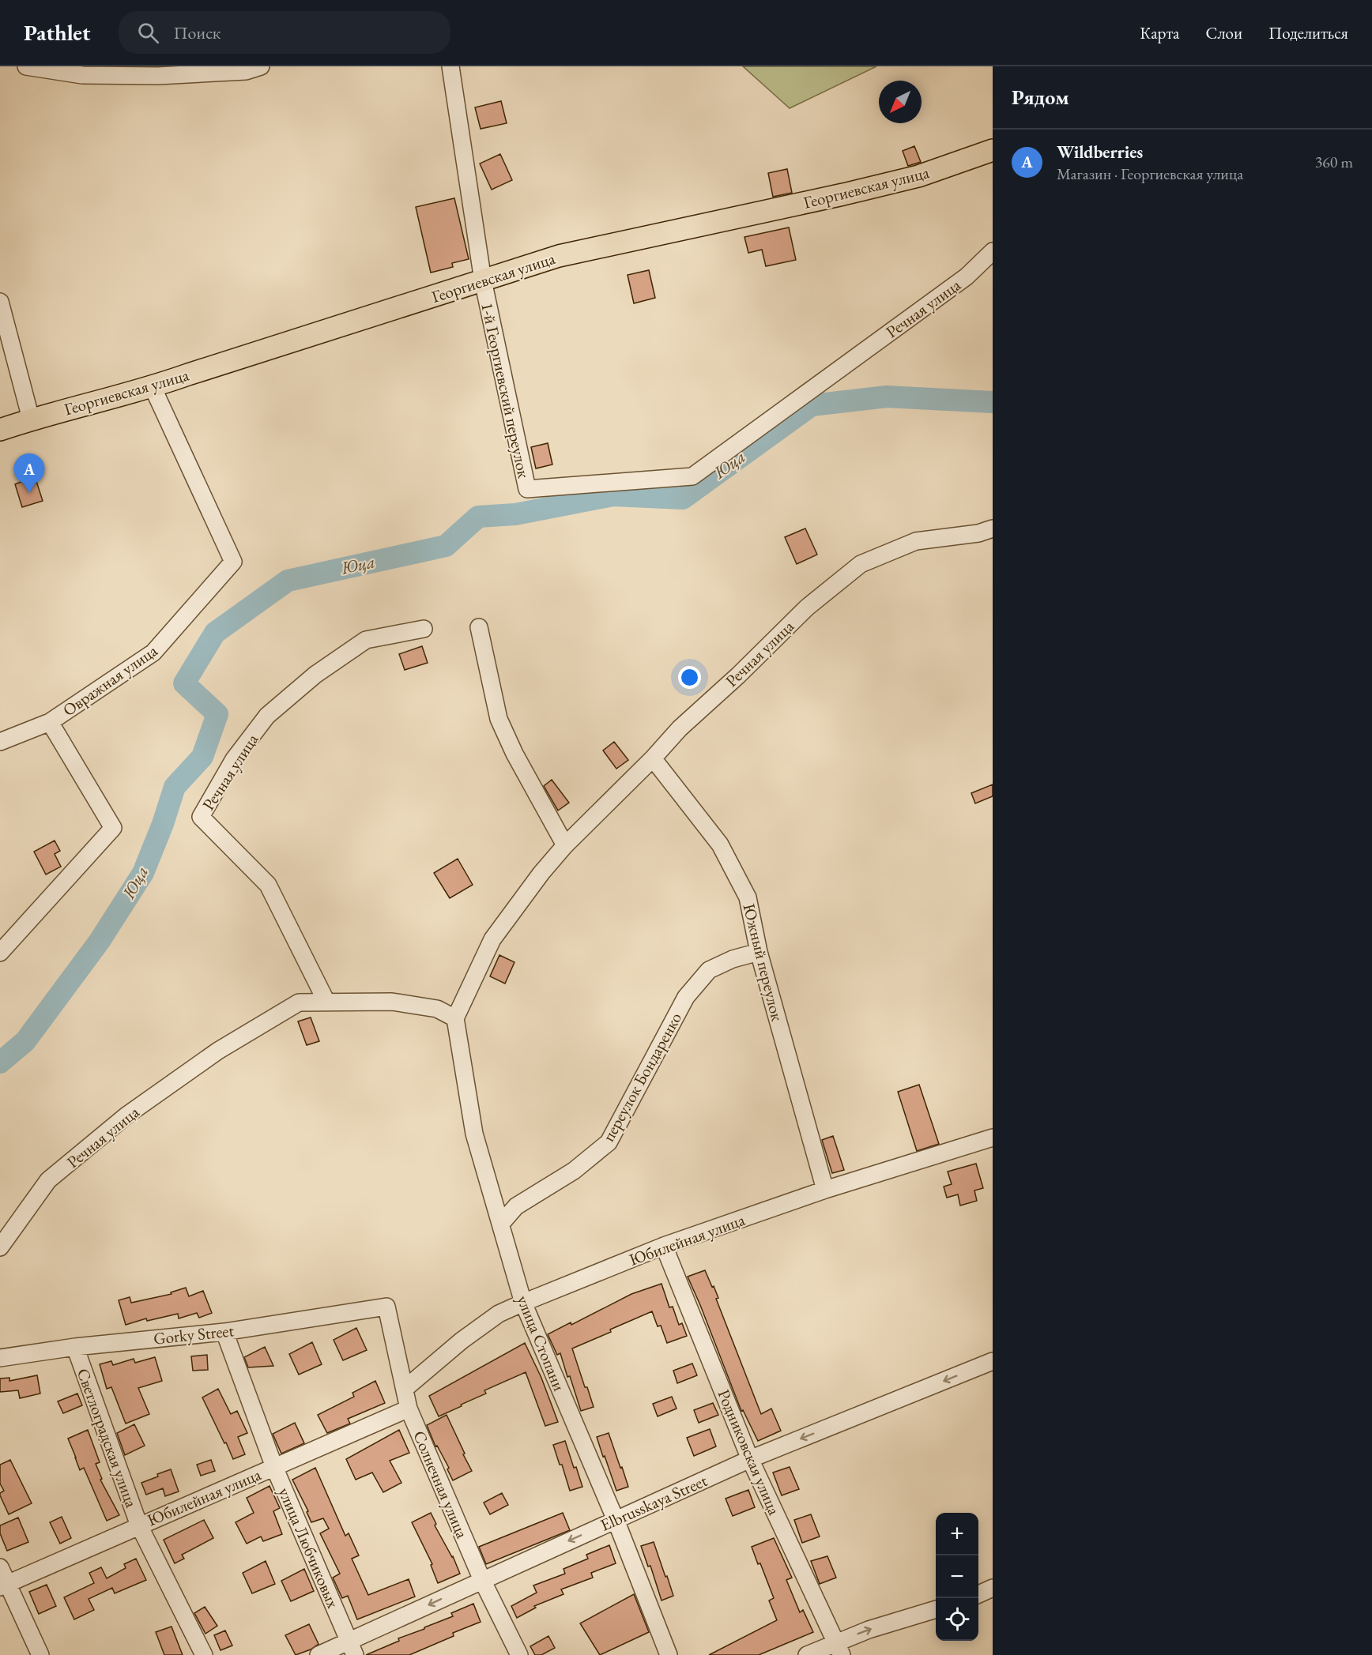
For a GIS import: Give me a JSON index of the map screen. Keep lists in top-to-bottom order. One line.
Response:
{"streets":{"main road":["Георгиевская улица"],"street":["Речная улица","1-й Георгиевский переулок","Овражная улица","Южный переулок","переулок Бондаренко","Юбилейная улица","Gorky Street","улица Стопани","Светлоградская улица","Родниковская улица","Солнечная улица","Elbrusskaya Street","улица Любчиковых"]},"crossings":[["Георгиевская улица","1-й Георгиевский переулок"],["Георгиевская улица","Овражная улица"],["Речная улица","1-й Георгиевский переулок"],["Речная улица","Южный переулок"],["Речная улица","улица Стопани"],["Южный переулок","переулок Бондаренко"],["Южный переулок","Юбилейная улица"],["переулок Бондаренко","улица Стопани"],["Юбилейная улица","улица Стопани"],["Юбилейная улица","Светлоградская улица"],["Юбилейная улица","Родниковская улица"],["Юбилейная улица","Солнечная улица"],["Юбилейная улица","улица Любчиковых"],["Gorky Street","Светлоградская улица"],["Gorky Street","Солнечная улица"],["Gorky Street","улица Любчиковых"],["улица Стопани","Elbrusskaya Street"],["Родниковская улица","Elbrusskaya Street"],["Солнечная улица","Elbrusskaya Street"],["Elbrusskaya Street","улица Любчиковых"]],"one_way":["Elbrusskaya Street"],"water":["Юца"],"north":"bottom left","page":{"header":"Pathlet","search":"Поиск","nav":["Карта","Слои","Поделиться"],"heading":"Рядом","list":[{"mark":"A","name":"Wildberries","note":"Магазин · Георгиевская улица","value":"360 m"}],"pins":"A","map_buttons":["+","−"]}}
